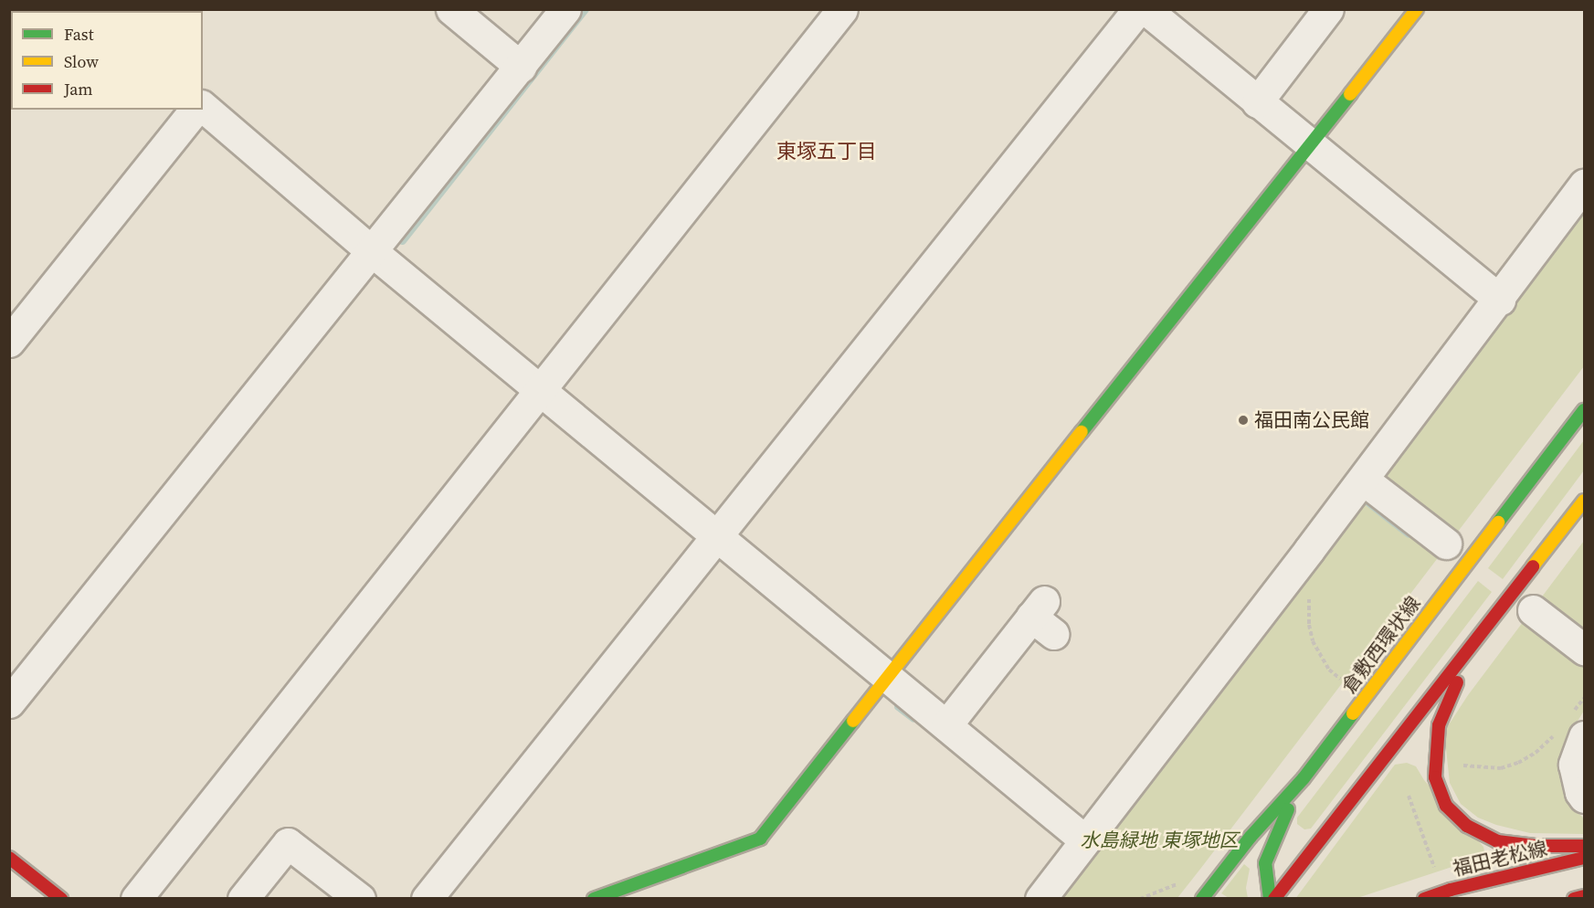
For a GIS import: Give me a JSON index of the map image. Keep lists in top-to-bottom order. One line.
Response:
{"streets":{"main road":["倉敷西環状線","福田老松線"]},"districts":["東塚五丁目"],"parks":["水島緑地 東塚地区"],"places":["福田南公民館"],"legend":["Fast","Slow","Jam"]}
